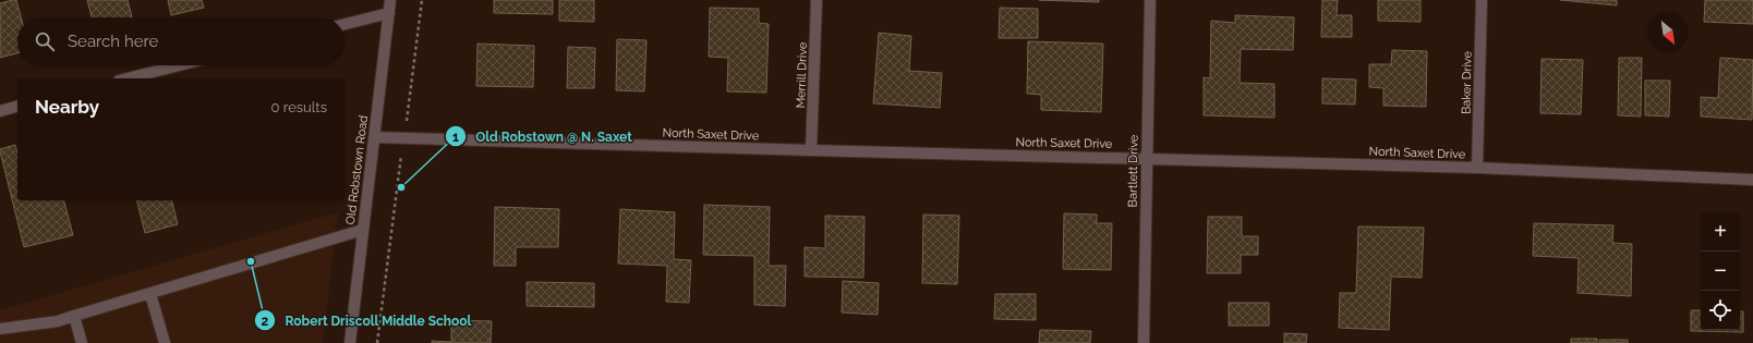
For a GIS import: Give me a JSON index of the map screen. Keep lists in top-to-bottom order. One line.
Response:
{"streets":{"street":["Merrill Drive","Baker Drive","North Saxet Drive","Old Robstown Road","Bartlett Drive"]},"crossings":[["Merrill Drive","North Saxet Drive"],["Baker Drive","North Saxet Drive"],["North Saxet Drive","Old Robstown Road"],["North Saxet Drive","Bartlett Drive"]],"places":["Old Robstown @ N. Saxet","Robert Driscoll Middle School"],"north":"bottom right","page":{"search":"Search here","heading":["Nearby","0 results"],"map_buttons":["+","−"]}}
